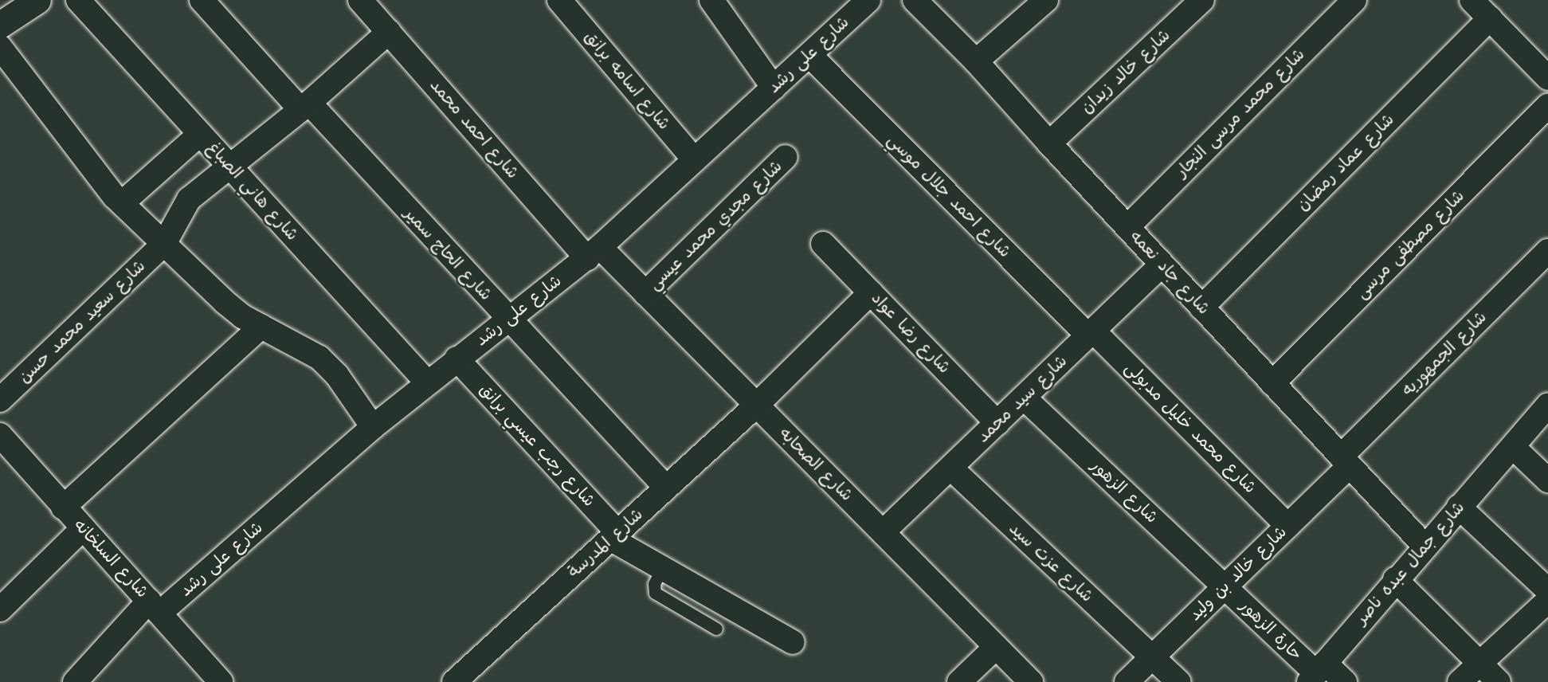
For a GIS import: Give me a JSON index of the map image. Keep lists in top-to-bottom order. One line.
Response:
{"streets":{"street":["شارع على رشد","شارع خالد زيدان","شارع اسامه برانق","شارع محمد مرسى النجار","شارع احمد محمد","شارع عماد رمضان","شارع هاني الصباغ","شارع احمد جلال موسي","شارع مجدي محمد عيسي","شارع مصطفى مرسى","شارع الحاج سمير","شارع جاد نعمه","شارع سعيد محمد حسن","شارع رضا عواد","شارع الجمهوريه","شارع سيد محمد","شارع محمد خليل مدبولى","شارع رجب عيسي برانق","شارع الصحابه","شارع الزهور","شارع المدرسة","شارع السلخانه","شارع عزت سيد","شارع جمال عبده ناصر","شارع خالد بن وليد","حارة الزهور"]},"crossings":[["شارع على رشد","شارع اسامه برانق"],["شارع على رشد","شارع احمد محمد"],["شارع على رشد","شارع هاني الصباغ"],["شارع على رشد","شارع احمد جلال موسي"],["شارع على رشد","شارع الحاج سمير"],["شارع على رشد","شارع رجب عيسي برانق"],["شارع على رشد","شارع الصحابه"],["شارع على رشد","شارع السلخانه"],["شارع خالد زيدان","شارع جاد نعمه"],["شارع محمد مرسى النجار","شارع جاد نعمه"],["شارع احمد محمد","شارع سعيد محمد حسن"],["شارع احمد محمد","شارع الصحابه"],["شارع عماد رمضان","شارع جاد نعمه"],["شارع هاني الصباغ","شارع سعيد محمد حسن"],["شارع احمد جلال موسي","شارع سيد محمد"],["شارع احمد جلال موسي","شارع محمد خليل مدبولى"],["شارع مجدي محمد عيسي","شارع الصحابه"],["شارع مصطفى مرسى","شارع جاد نعمه"],["شارع الحاج سمير","شارع سعيد محمد حسن"],["شارع الحاج سمير","شارع المدرسة"],["شارع جاد نعمه","شارع الجمهوريه"],["شارع جاد نعمه","شارع سيد محمد"],["شارع جاد نعمه","شارع جمال عبده ناصر"],["شارع جاد نعمه","شارع خالد بن وليد"],["شارع رضا عواد","شارع سيد محمد"],["شارع رضا عواد","شارع المدرسة"],["شارع الجمهوريه","شارع خالد بن وليد"],["شارع سيد محمد","شارع محمد خليل مدبولى"],["شارع سيد محمد","شارع الصحابه"],["شارع سيد محمد","شارع الزهور"],["شارع سيد محمد","شارع عزت سيد"],["شارع محمد خليل مدبولى","شارع خالد بن وليد"],["شارع رجب عيسي برانق","شارع المدرسة"],["شارع الصحابه","شارع المدرسة"],["شارع الزهور","شارع خالد بن وليد"],["شارع الزهور","حارة الزهور"],["شارع عزت سيد","شارع خالد بن وليد"],["شارع جمال عبده ناصر","حارة الزهور"],["شارع خالد بن وليد","حارة الزهور"]]}
